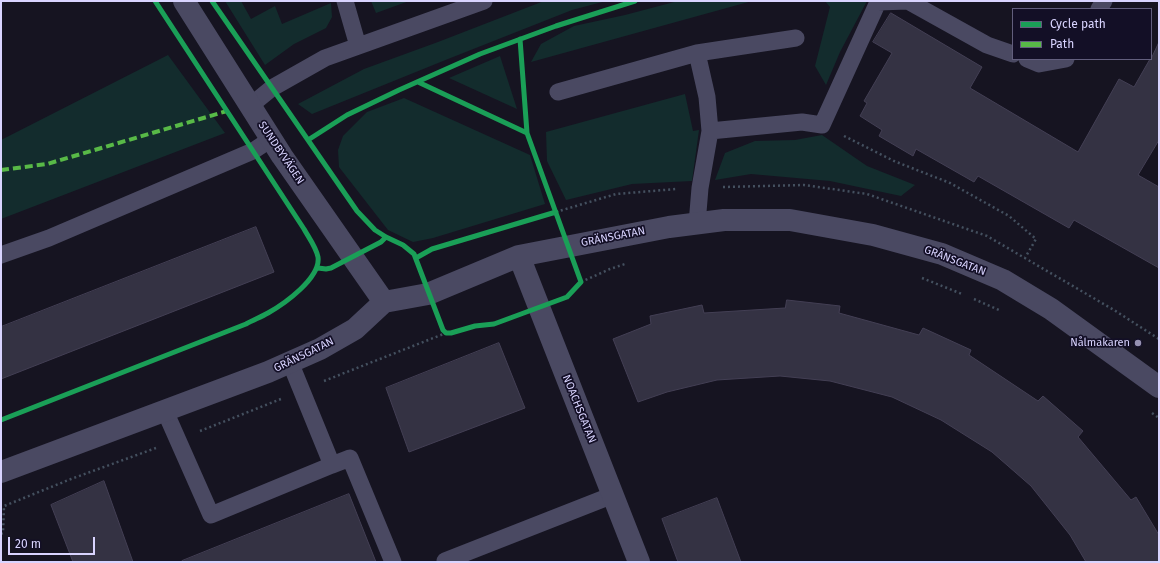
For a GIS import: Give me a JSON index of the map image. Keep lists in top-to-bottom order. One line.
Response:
{"streets":{"street":["SUNDBYVÄGEN","GRÄNSGATAN","NOACHSGATAN"]},"crossings":[["SUNDBYVÄGEN","GRÄNSGATAN"],["GRÄNSGATAN","NOACHSGATAN"]],"places":["Nålmakaren"],"legend":["Cycle path","Path"],"scale_bar":"20 m"}
